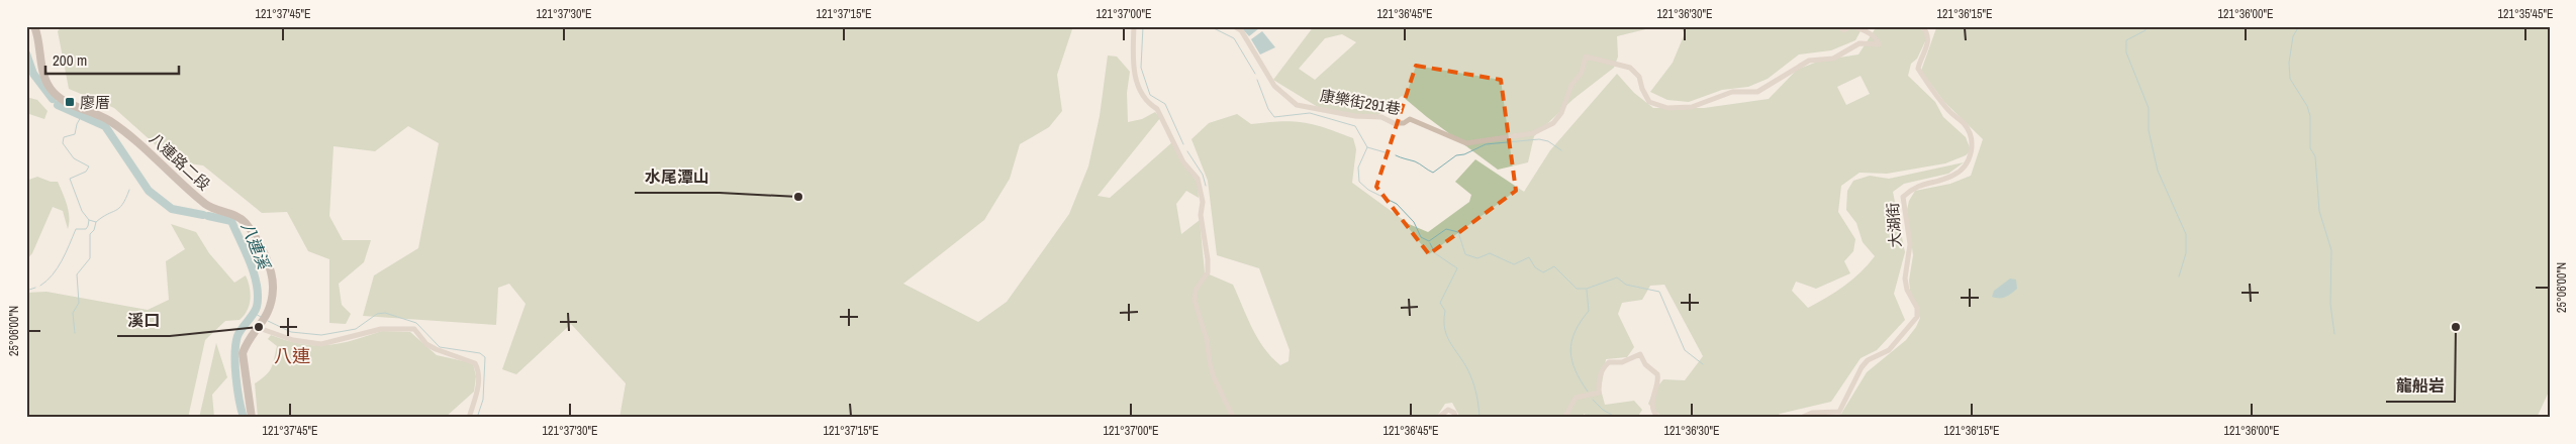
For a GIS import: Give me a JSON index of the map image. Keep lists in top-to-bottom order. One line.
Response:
{"streets":{"street":["康樂街291巷","八連路二段","大湖街"]},"districts":["八連"],"water":["八連溪"],"places":{"transit":["廖厝"],"other":["水尾潭山","溪口","龍船岩"]},"scale_bar":"200 m","coordinates":["121°37'45\"E","121°37'30\"E","121°37'15\"E","121°37'00\"E","121°36'45\"E","121°36'30\"E","121°36'15\"E","121°36'00\"E","121°35'45\"E","25°06'00\"N"]}
